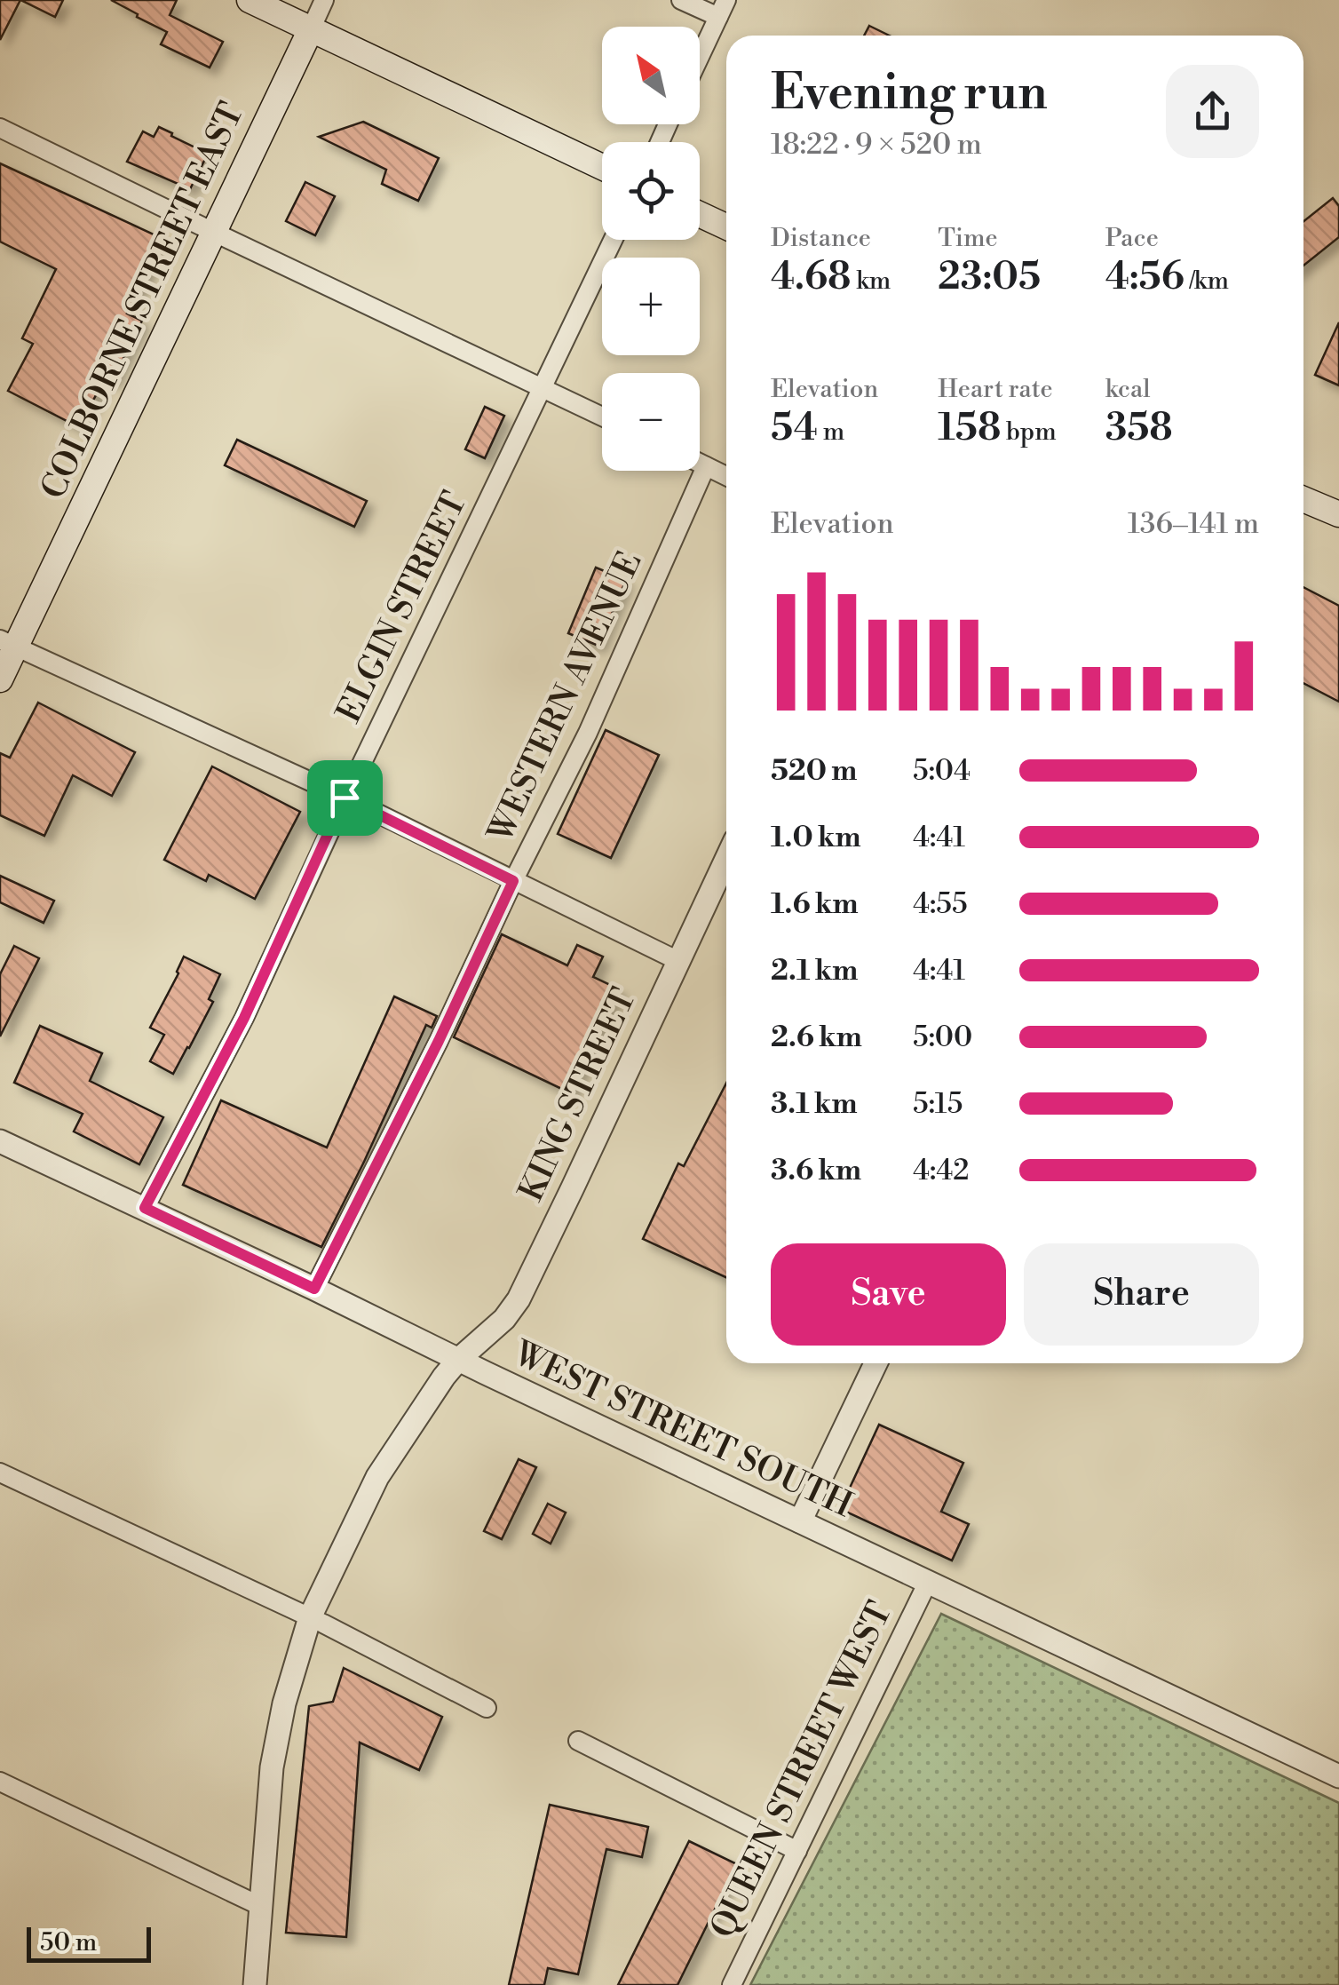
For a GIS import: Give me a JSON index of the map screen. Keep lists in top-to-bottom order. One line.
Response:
{"streets":{"main road":["COLBORNE STREET EAST"],"street":["ELGIN STREET","WESTERN AVENUE","KING STREET","WEST STREET SOUTH","QUEEN STREET WEST"]},"crossings":[["ELGIN STREET","WEST STREET SOUTH"],["WESTERN AVENUE","WEST STREET SOUTH"],["KING STREET","WEST STREET SOUTH"],["WEST STREET SOUTH","QUEEN STREET WEST"]],"scale_bar":"50 m","north":"top left","page":{"map_buttons":["+","−"],"heading":["Evening run","18:22 · 9 × 520 m"],"stats":[["Distance","4.68 km"],["Time","23:05"],["Pace","4:56 /km"],["Elevation","54 m"],["Heart rate","158 bpm"],["kcal","358"]],"chart":["Elevation","136–141 m"],"list":[{"name":"520 m","note":"5:04"},{"name":"1.0 km","note":"4:41"},{"name":"1.6 km","note":"4:55"},{"name":"2.1 km","note":"4:41"},{"name":"2.6 km","note":"5:00"},{"name":"3.1 km","note":"5:15"},{"name":"3.6 km","note":"4:42"}],"buttons":["Save","Share"],"scale":"50 m"}}
